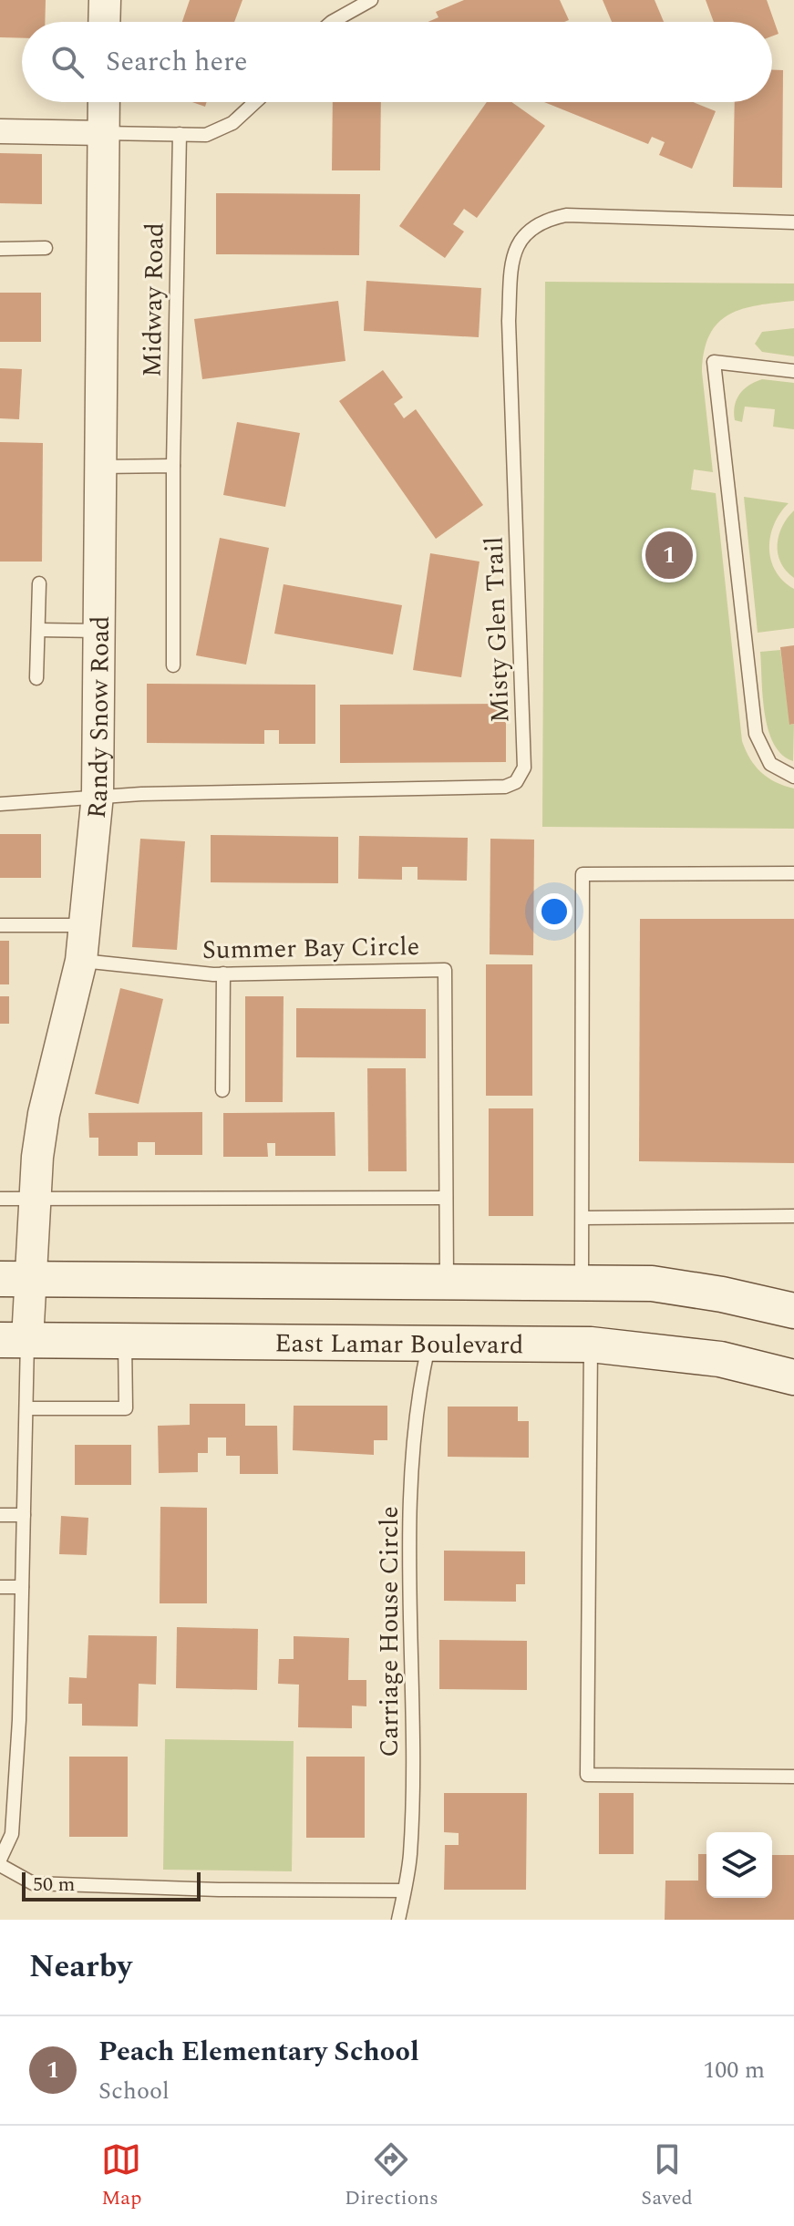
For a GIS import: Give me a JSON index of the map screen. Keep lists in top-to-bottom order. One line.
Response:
{"streets":{"main road":["East Lamar Boulevard"],"street":["Randy Snow Road"],"lane":["Midway Road","Misty Glen Trail","Summer Bay Circle","Carriage House Circle"]},"crossings":[["Misty Glen Trail","Randy Snow Road"],["Randy Snow Road","Summer Bay Circle"],["Randy Snow Road","East Lamar Boulevard"],["East Lamar Boulevard","Carriage House Circle"]],"scale_bar":"50 m","page":{"search":"Search here","pins":"1","scale":"50 m","heading":"Nearby","list":[{"mark":"1","name":"Peach Elementary School","note":"School","value":"100 m"}],"nav":["Map","Directions","Saved"]}}
